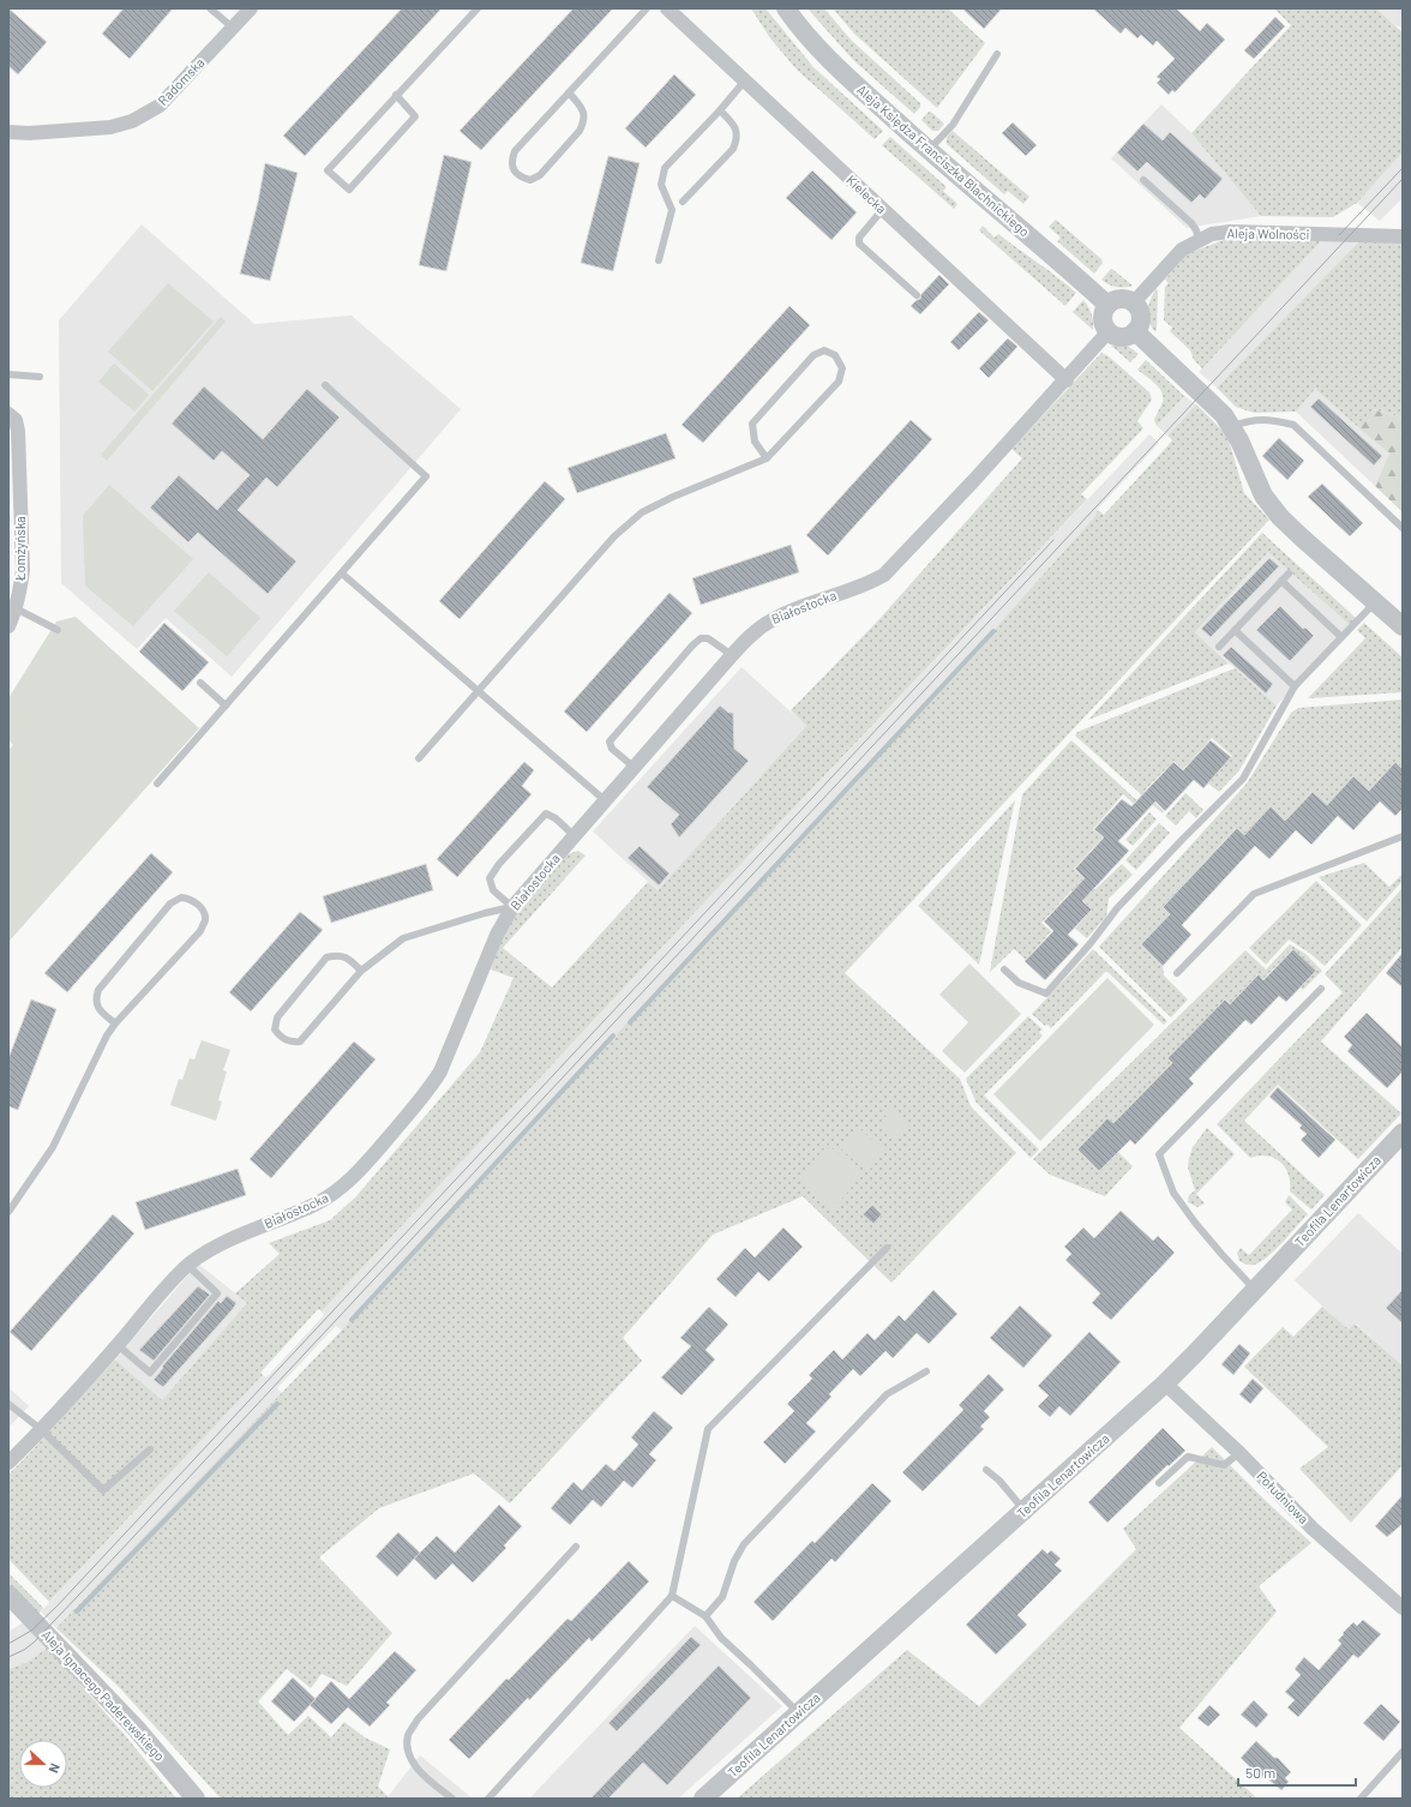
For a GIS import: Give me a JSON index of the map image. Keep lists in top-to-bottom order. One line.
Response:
{"streets":{"street":["Radomska","Aleja Księdza Franciszka Blachnickiego","Kielecka","Aleja Wolności","Łomżyńska","Białostocka","Teofila Lenartowicza","Południowa","Aleja Ignacego Paderewskiego"]},"crossings":[["Aleja Księdza Franciszka Blachnickiego","Aleja Wolności"],["Aleja Księdza Franciszka Blachnickiego","Białostocka"],["Kielecka","Białostocka"],["Aleja Wolności","Białostocka"],["Teofila Lenartowicza","Południowa"]],"scale_bar":"50 m","north":"right"}
